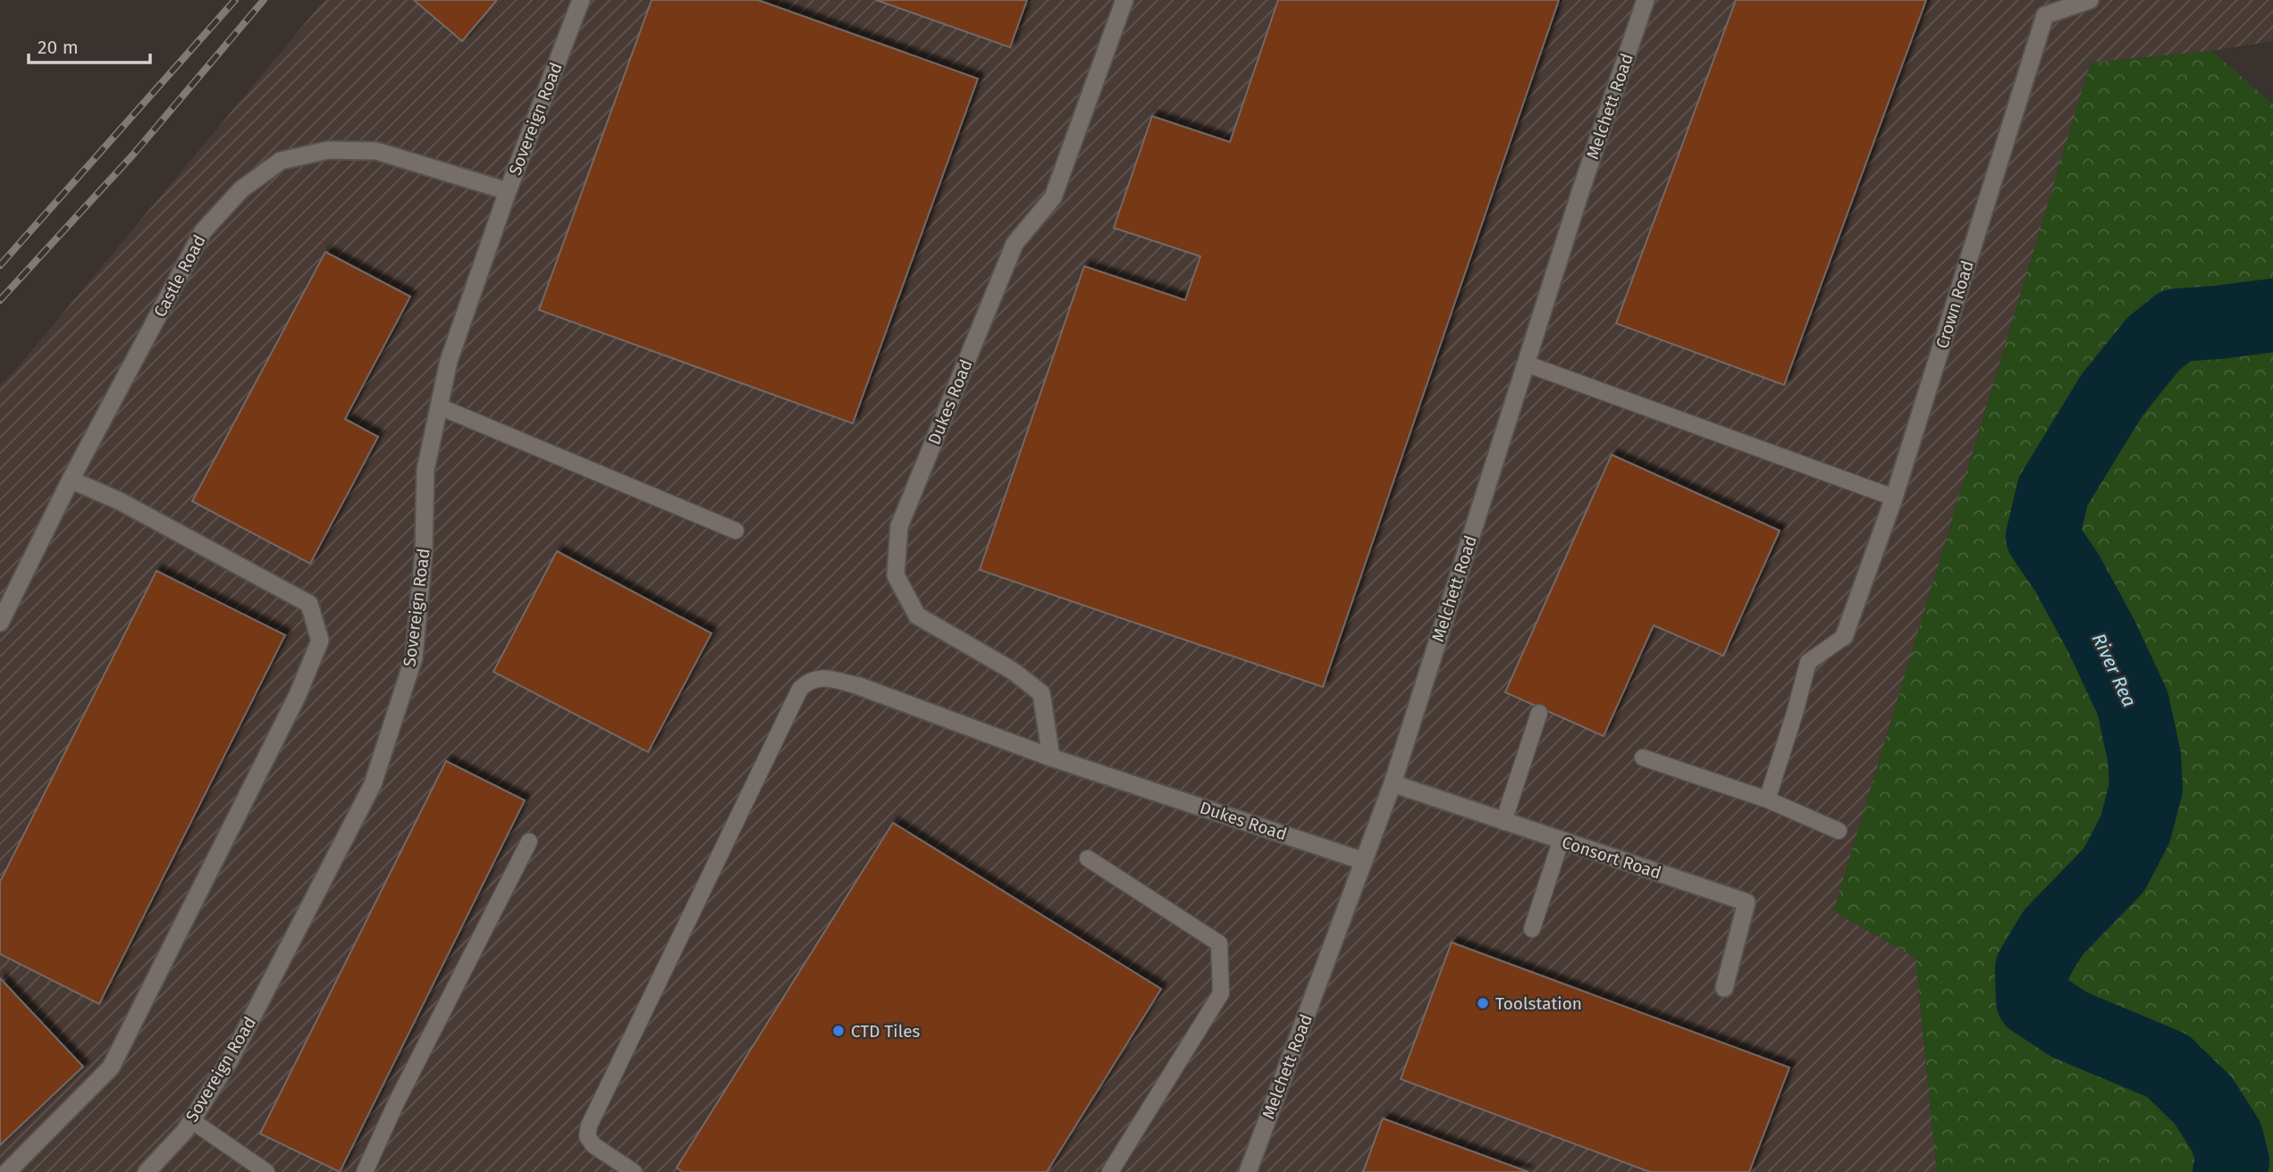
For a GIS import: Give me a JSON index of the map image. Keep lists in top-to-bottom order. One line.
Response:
{"streets":{"street":["Melchett Road","Sovereign Road","Castle Road","Crown Road","Dukes Road","Consort Road"]},"crossings":[["Melchett Road","Dukes Road"],["Melchett Road","Consort Road"],["Sovereign Road","Castle Road"]],"water":["River Rea"],"places":["Toolstation","CTD Tiles"],"scale_bar":"20 m"}
